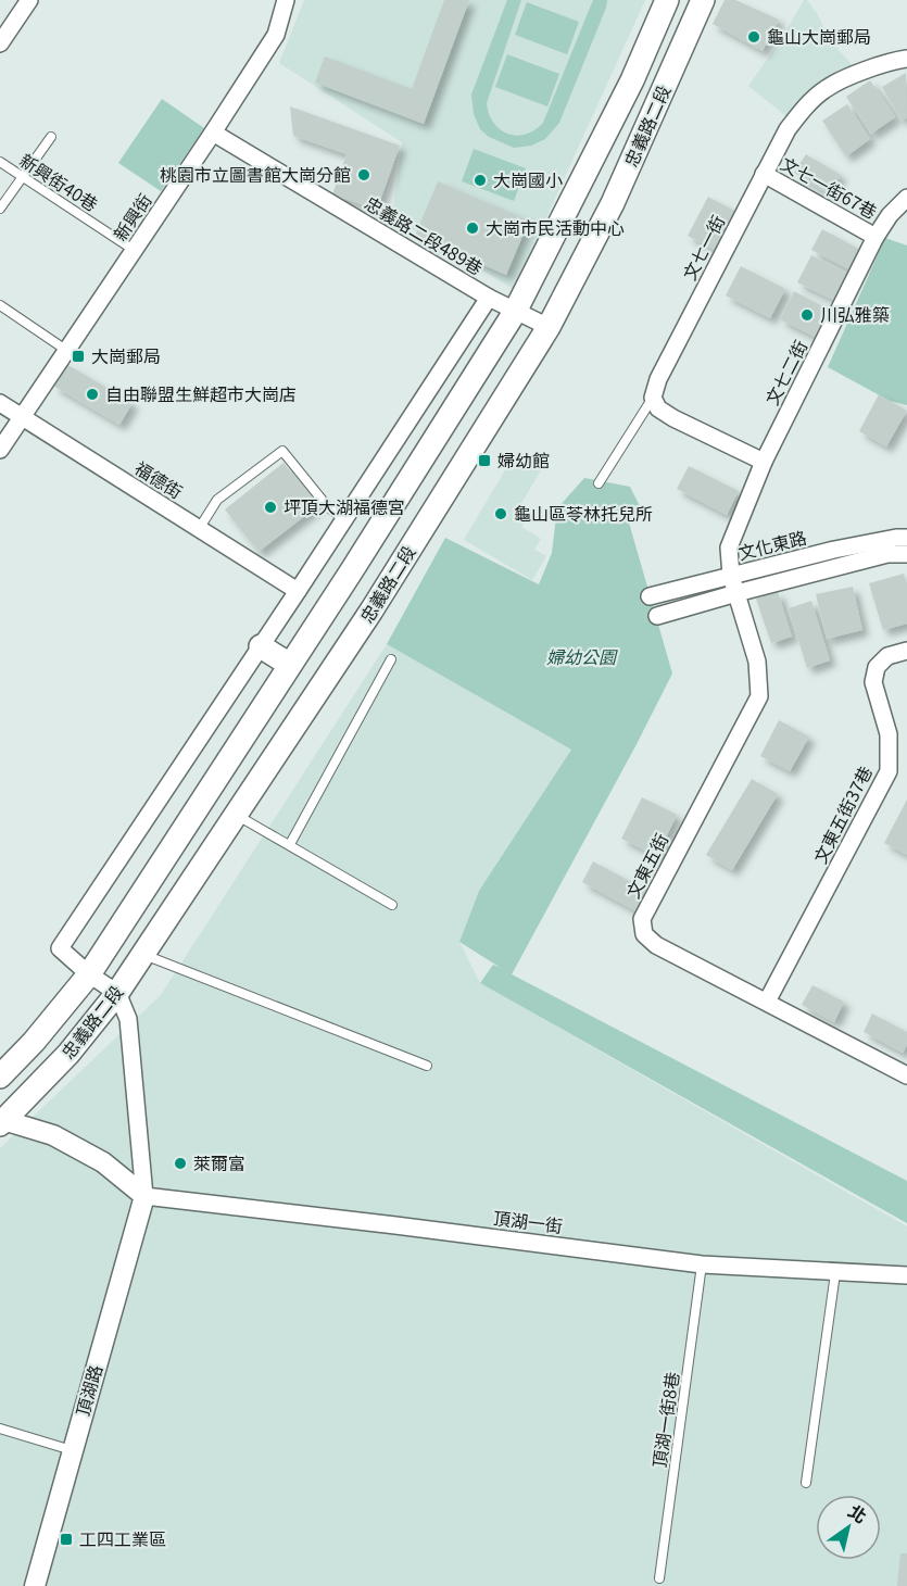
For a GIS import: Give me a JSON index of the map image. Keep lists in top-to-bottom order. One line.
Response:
{"streets":{"main road":["忠義路二段"],"street":["文七一街67巷","新興街","忠義路二段489巷","文七一街","文七二街","福德街","文化東路","文東五街37巷","文東五街","頂湖一街","頂湖路"],"lane":["新興街40巷","頂湖一街8巷"]},"crossings":[["忠義路二段","忠義路二段489巷"],["忠義路二段","頂湖路"],["新興街40巷","新興街"],["文七一街67巷","文七一街"],["文七一街67巷","文七二街"],["新興街","忠義路二段489巷"],["新興街","福德街"],["文七二街","文化東路"],["文七二街","文東五街"],["文化東路","文東五街"],["文東五街37巷","文東五街"],["頂湖一街","頂湖路"],["頂湖一街","頂湖一街8巷"]],"parks":["婦幼公園"],"places":{"other":["龜山大崗郵局","桃園市立圖書館大崗分館","大崗國小","大崗市民活動中心","川弘雅築","自由聯盟生鮮超市大崗店","坪頂大湖福德宮","龜山區苓林托兒所","萊爾富"],"transit":["大崗郵局","婦幼館","工四工業區"]},"north":"top right"}
